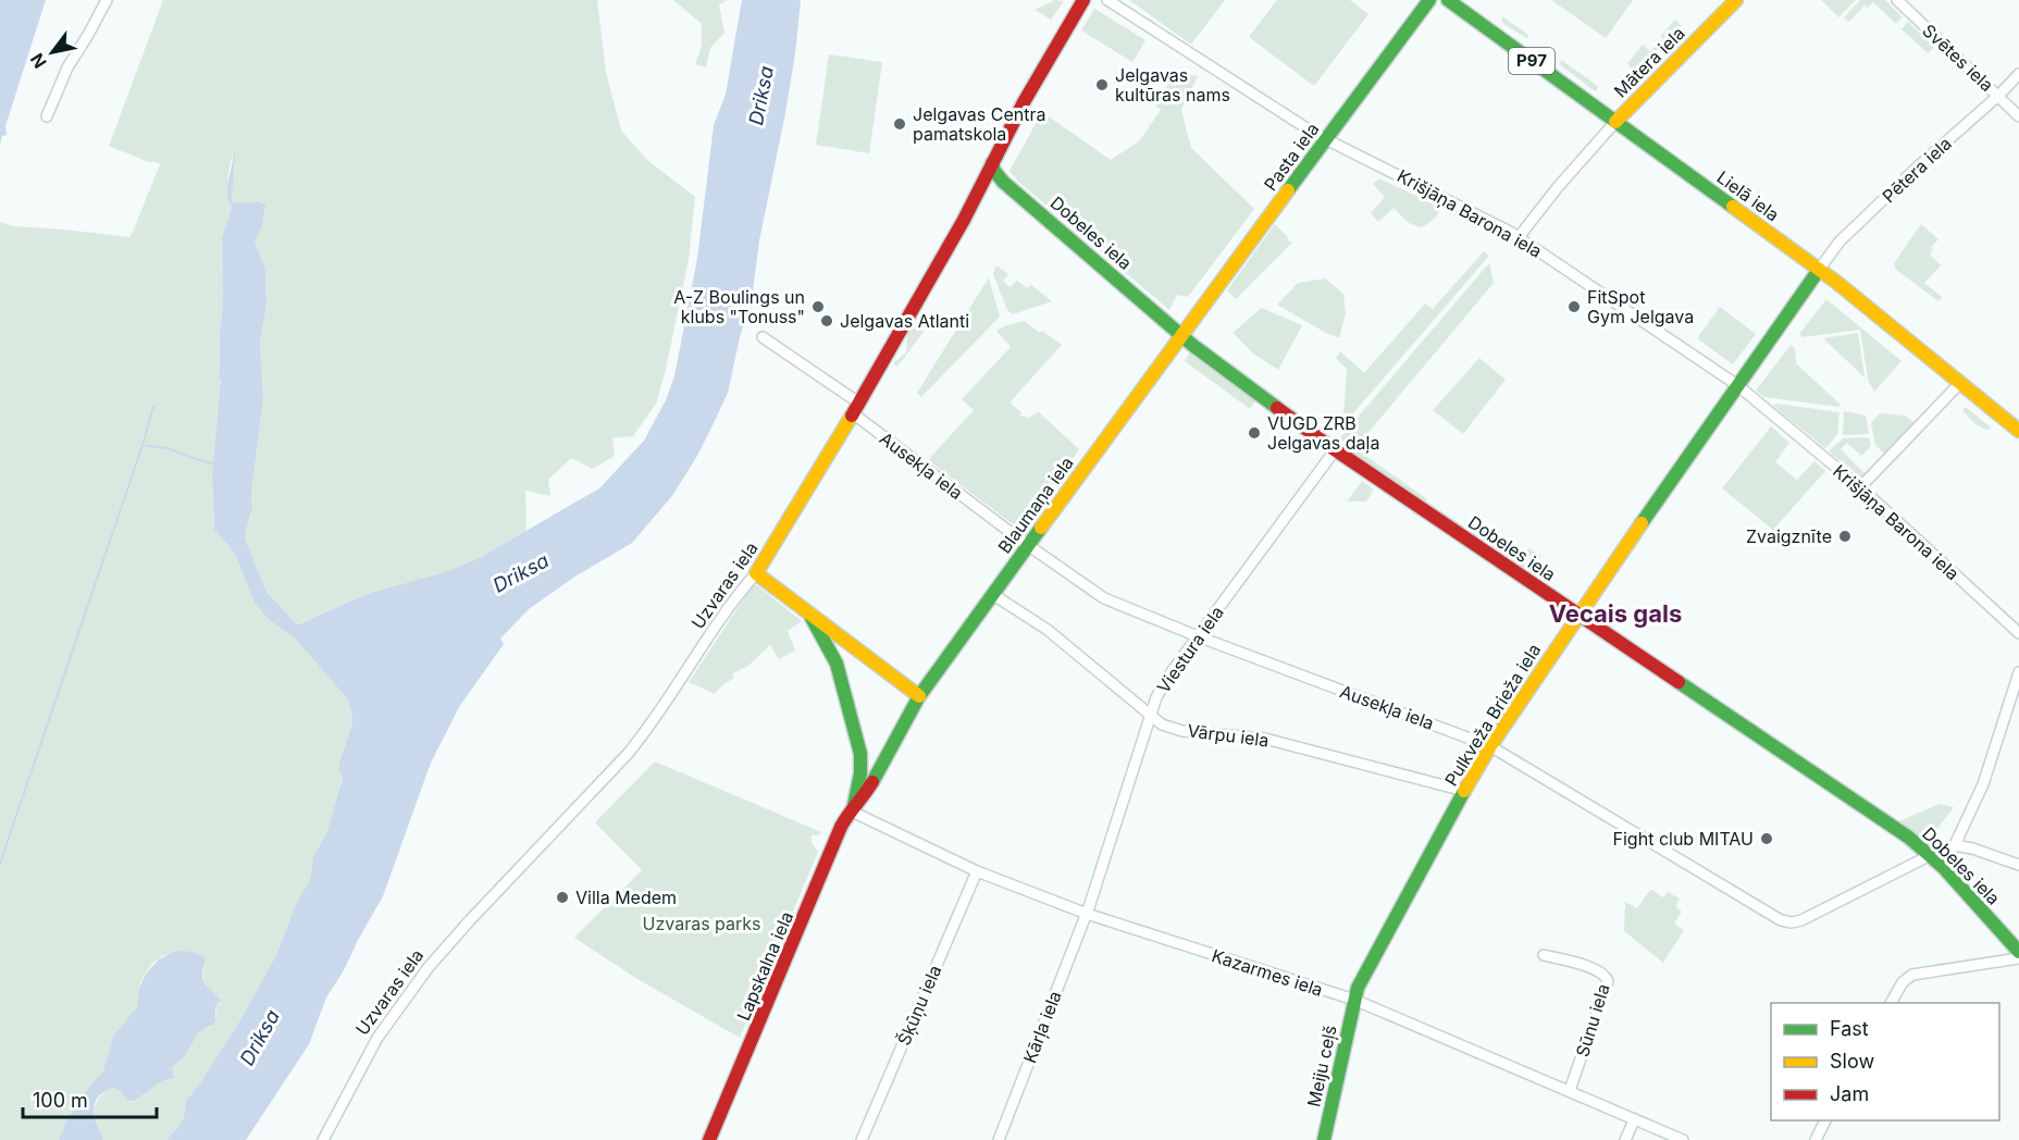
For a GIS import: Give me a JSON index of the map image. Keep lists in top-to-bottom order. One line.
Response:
{"streets":{"street":["Svētes iela","P97","Mātera iela","Pasta iela","Pētera iela","Lielā iela","Krišjāņa Barona iela","Dobeles iela","Ausekļa iela","Blaumaņa iela","Uzvaras iela","Viestura iela","Pulkveža Brieža iela","Vārpu iela","Lapskalna iela","Kazarmes iela","Šķūņu iela","Sūnu iela","Kārļa iela","Meiju ceļš"]},"crossings":[["Svētes iela","Pētera iela"],["Mātera iela","Lielā iela"],["Pasta iela","Krišjāņa Barona iela"],["Pasta iela","Dobeles iela"],["Pasta iela","Blaumaņa iela"],["Pētera iela","Lielā iela"],["Pētera iela","Pulkveža Brieža iela"],["Lielā iela","Pulkveža Brieža iela"],["Krišjāņa Barona iela","Pulkveža Brieža iela"],["Dobeles iela","Ausekļa iela"],["Dobeles iela","Blaumaņa iela"],["Dobeles iela","Uzvaras iela"],["Dobeles iela","Viestura iela"],["Dobeles iela","Pulkveža Brieža iela"],["Ausekļa iela","Blaumaņa iela"],["Ausekļa iela","Uzvaras iela"],["Ausekļa iela","Viestura iela"],["Ausekļa iela","Pulkveža Brieža iela"],["Blaumaņa iela","Vārpu iela"],["Blaumaņa iela","Lapskalna iela"],["Uzvaras iela","Lapskalna iela"],["Viestura iela","Vārpu iela"],["Viestura iela","Kazarmes iela"],["Viestura iela","Kārļa iela"],["Pulkveža Brieža iela","Vārpu iela"],["Pulkveža Brieža iela","Kazarmes iela"],["Pulkveža Brieža iela","Meiju ceļš"],["Lapskalna iela","Kazarmes iela"],["Kazarmes iela","Šķūņu iela"],["Kazarmes iela","Sūnu iela"],["Kazarmes iela","Kārļa iela"],["Kazarmes iela","Meiju ceļš"]],"districts":["Vecais gals"],"water":["Driksa"],"parks":["Uzvaras parks"],"places":["Jelgavas kultūras nams","Jelgavas Centra pamatskola","A-Z Boulings un klubs \"Tonuss\"","FitSpot Gym Jelgava","Jelgavas Atlanti","VUGD ZRB Jelgavas daļa","Zvaigznīte","Fight club MITAU","Villa Medem"],"legend":["Fast","Slow","Jam"],"scale_bar":"100 m","north":"bottom left"}
